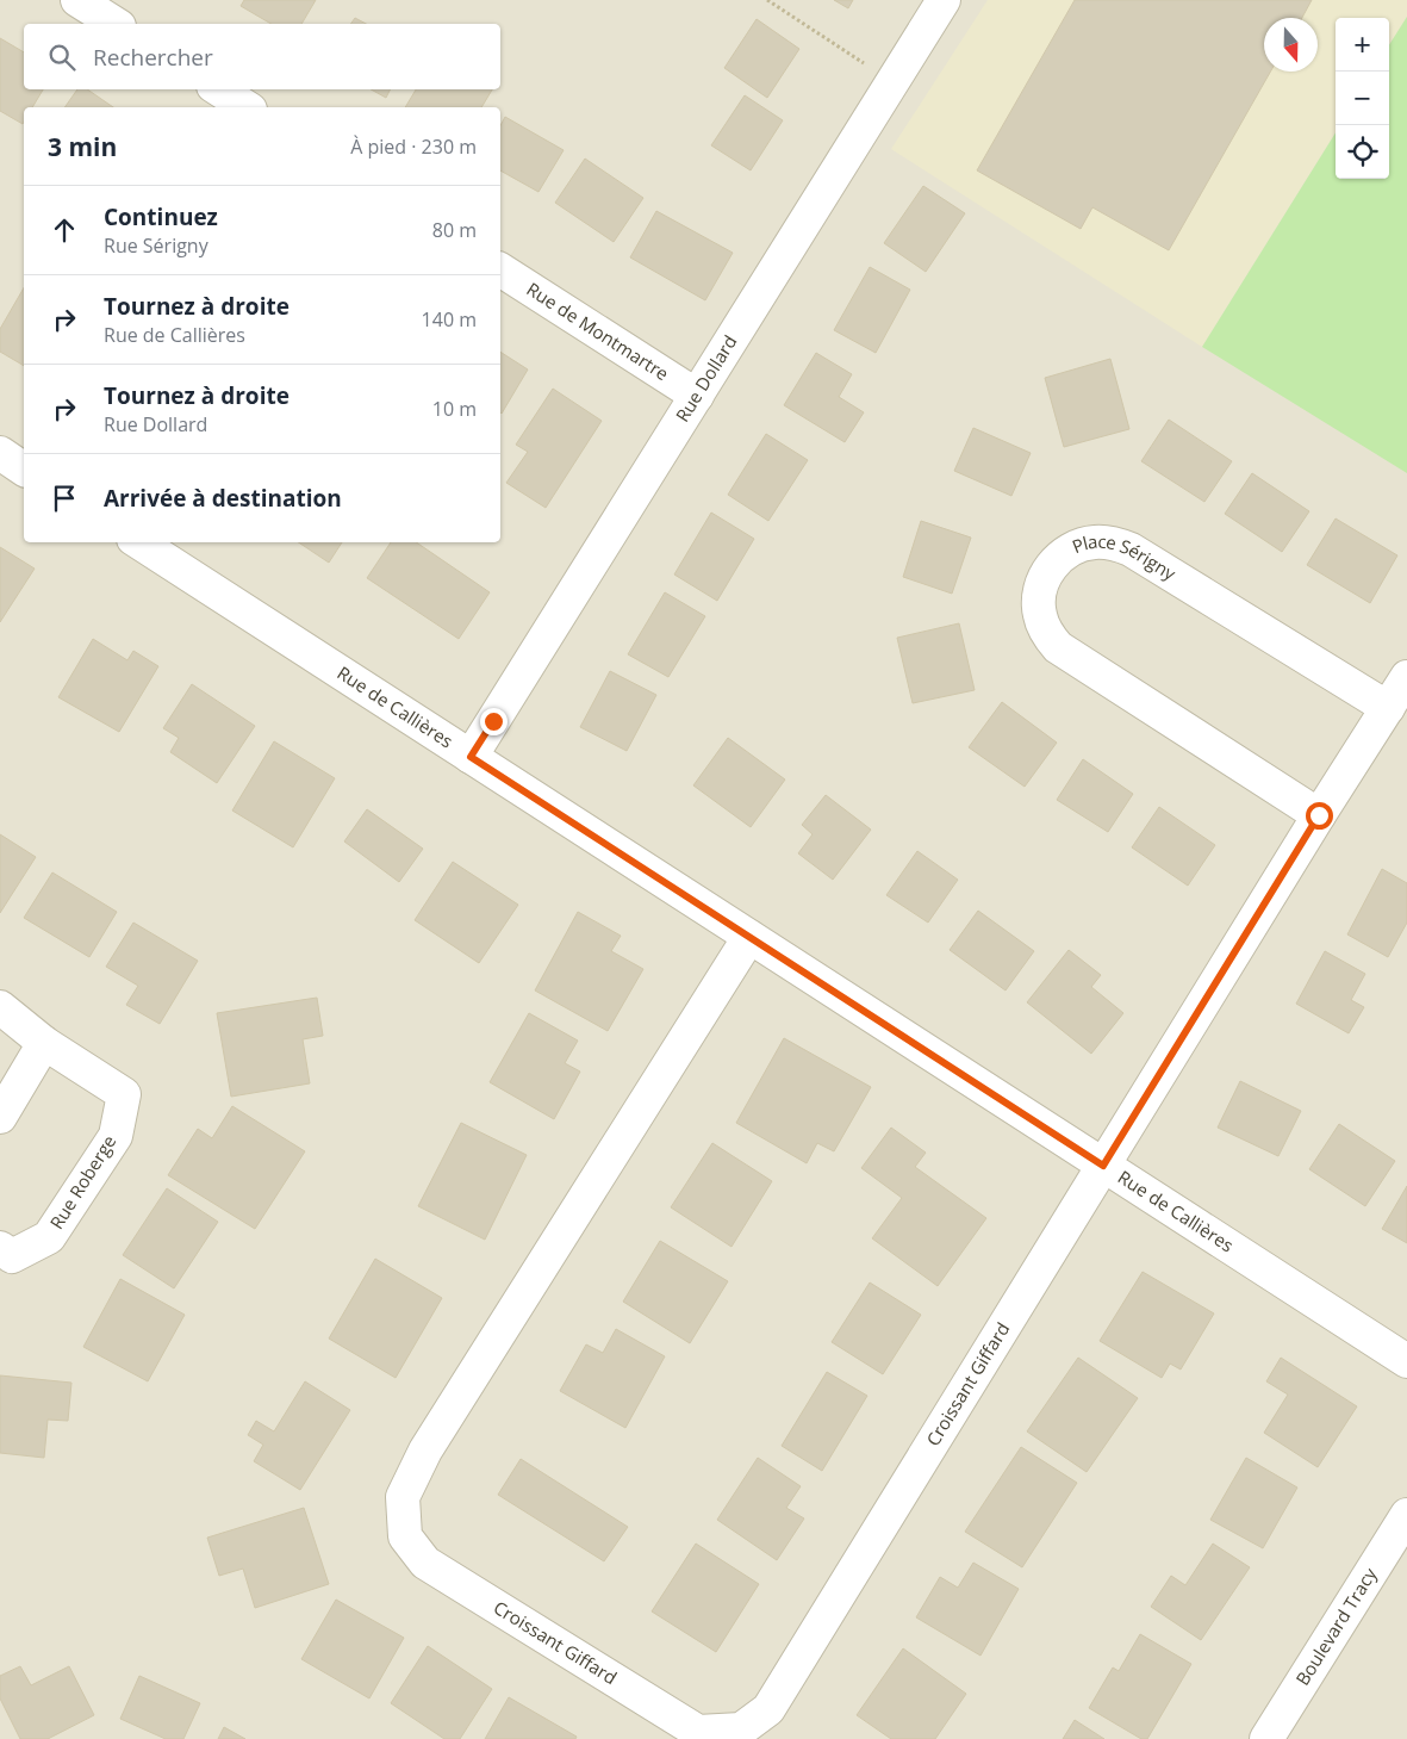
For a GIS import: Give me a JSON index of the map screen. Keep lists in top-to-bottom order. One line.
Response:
{"streets":{"street":["Rue de Montmartre","Rue Dollard","Place Sérigny","Rue de Callières","Rue Roberge","Croissant Giffard","Boulevard Tracy"]},"crossings":[["Rue de Montmartre","Rue Dollard"],["Rue Dollard","Rue de Callières"],["Place Sérigny","Croissant Giffard"],["Rue de Callières","Croissant Giffard"]],"north":"bottom","page":{"map_buttons":["+","−"],"search":"Rechercher","heading":["3 min","À pied · 230 m"],"list":[["Continuez","Rue Sérigny","80 m"],["Tournez à droite","Rue de Callières","140 m"],["Tournez à droite","Rue Dollard","10 m"],"Arrivée à destination"]}}
